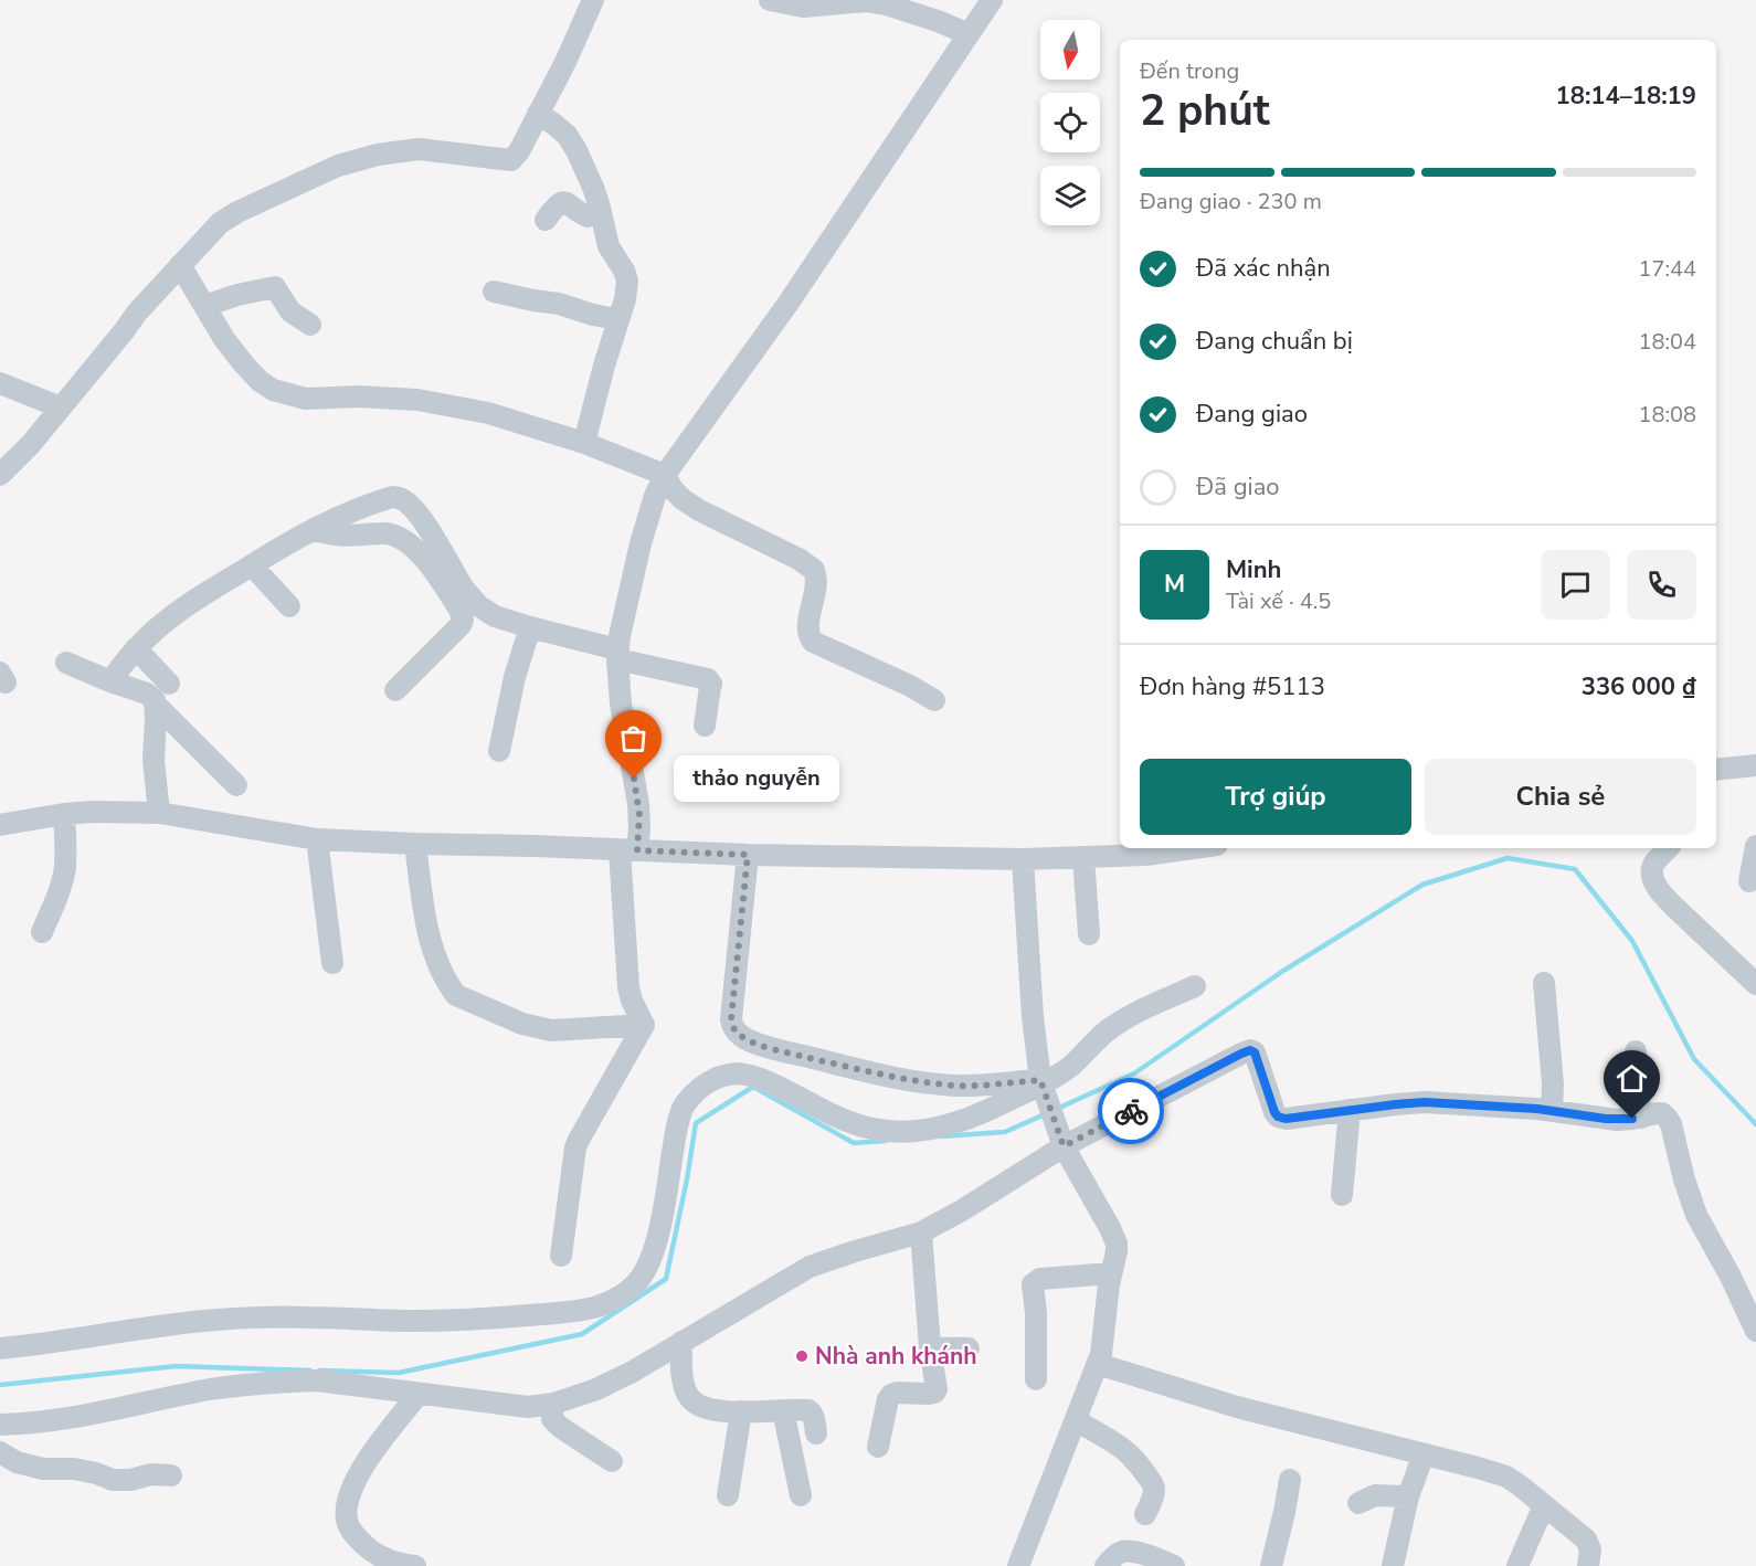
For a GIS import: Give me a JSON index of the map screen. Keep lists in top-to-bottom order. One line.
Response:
{"places":["thảo nguyễn","Nhà anh khánh"],"north":"bottom","page":{"heading":["2 phút","Đến trong","18:14–18:19"],"panel":["Minh","Tài xế · 4.5","Đơn hàng #5113","336 000 ₫"],"bar":"Đang giao · 230 m","list":[["Đã xác nhận","17:44"],["Đang chuẩn bị","18:04"],["Đang giao","18:08"],"Đã giao"],"round":"M","buttons":["Trợ giúp","Chia sẻ"],"bubble":"thảo nguyễn"}}
